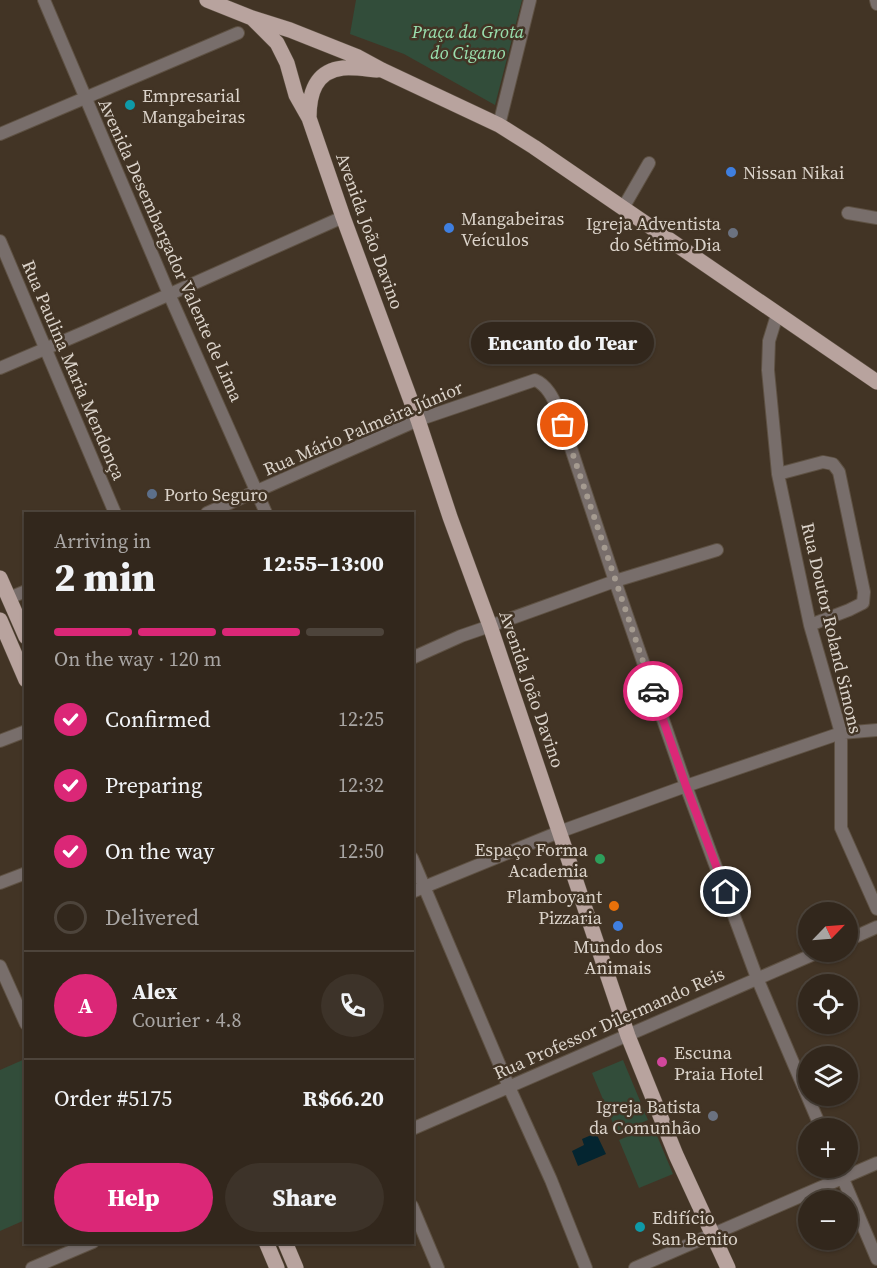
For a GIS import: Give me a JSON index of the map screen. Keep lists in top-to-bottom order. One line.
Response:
{"streets":{"main road":["Avenida João Davino"],"street":["Avenida Desembargador Valente de Lima","Rua Paulina Maria Mendonça","Rua Mário Palmeira Júnior","Rua Doutor Roland Simons","Rua Professor Dilermando Reis"]},"crossings":[["Avenida João Davino","Rua Mário Palmeira Júnior"],["Avenida João Davino","Rua Professor Dilermando Reis"],["Avenida Desembargador Valente de Lima","Rua Mário Palmeira Júnior"]],"parks":["Praça da Grota do Cigano"],"places":["Empresarial Mangabeiras","Nissan Nikai","Mangabeiras Veículos","Igreja Adventista do Sétimo Dia","Encanto do Tear","Porto Seguro","Espaço Forma Academia","Flamboyant Pizzaria","Mundo dos Animais","Escuna Praia Hotel","Igreja Batista da Comunhão","Edifício San Benito"],"north":"top right","page":{"bubble":"Encanto do Tear","heading":["2 min","Arriving in","12:55–13:00"],"panel":["Alex","Courier · 4.8","Order #5175","R$66.20"],"bar":"On the way · 120 m","list":[["Confirmed","12:25"],["Preparing","12:32"],["On the way","12:50"],"Delivered"],"map_buttons":["+","−"],"round":"A","buttons":["Help","Share"]}}
